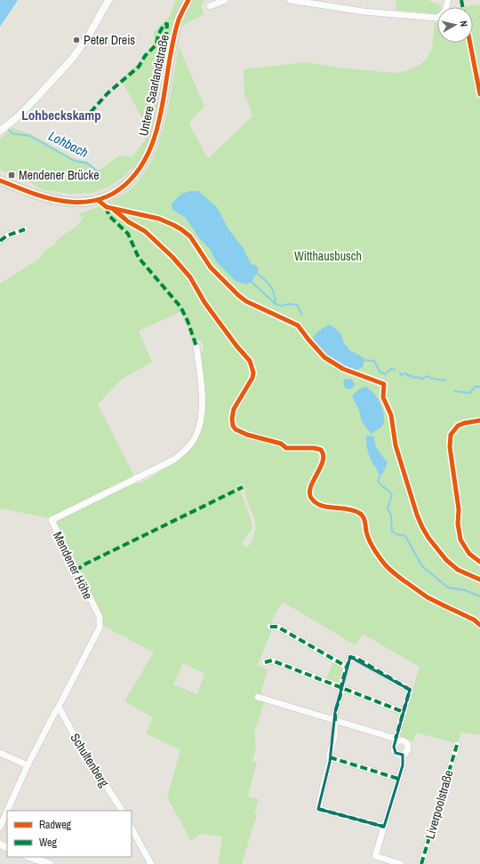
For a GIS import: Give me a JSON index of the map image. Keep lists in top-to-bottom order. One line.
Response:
{"streets":{"main road":["Untere Saarlandstraße"],"street":["Mendener Höhe","Schultenberg","Liverpoolstraße"]},"crossings":[["Mendener Höhe","Schultenberg"]],"districts":["Lohbeckskamp"],"water":["Lohbach"],"parks":["Witthausbusch"],"places":{"other":["Peter Dreis"],"transit":["Mendener Brücke"]},"legend":["Radweg","Weg"],"north":"right"}
